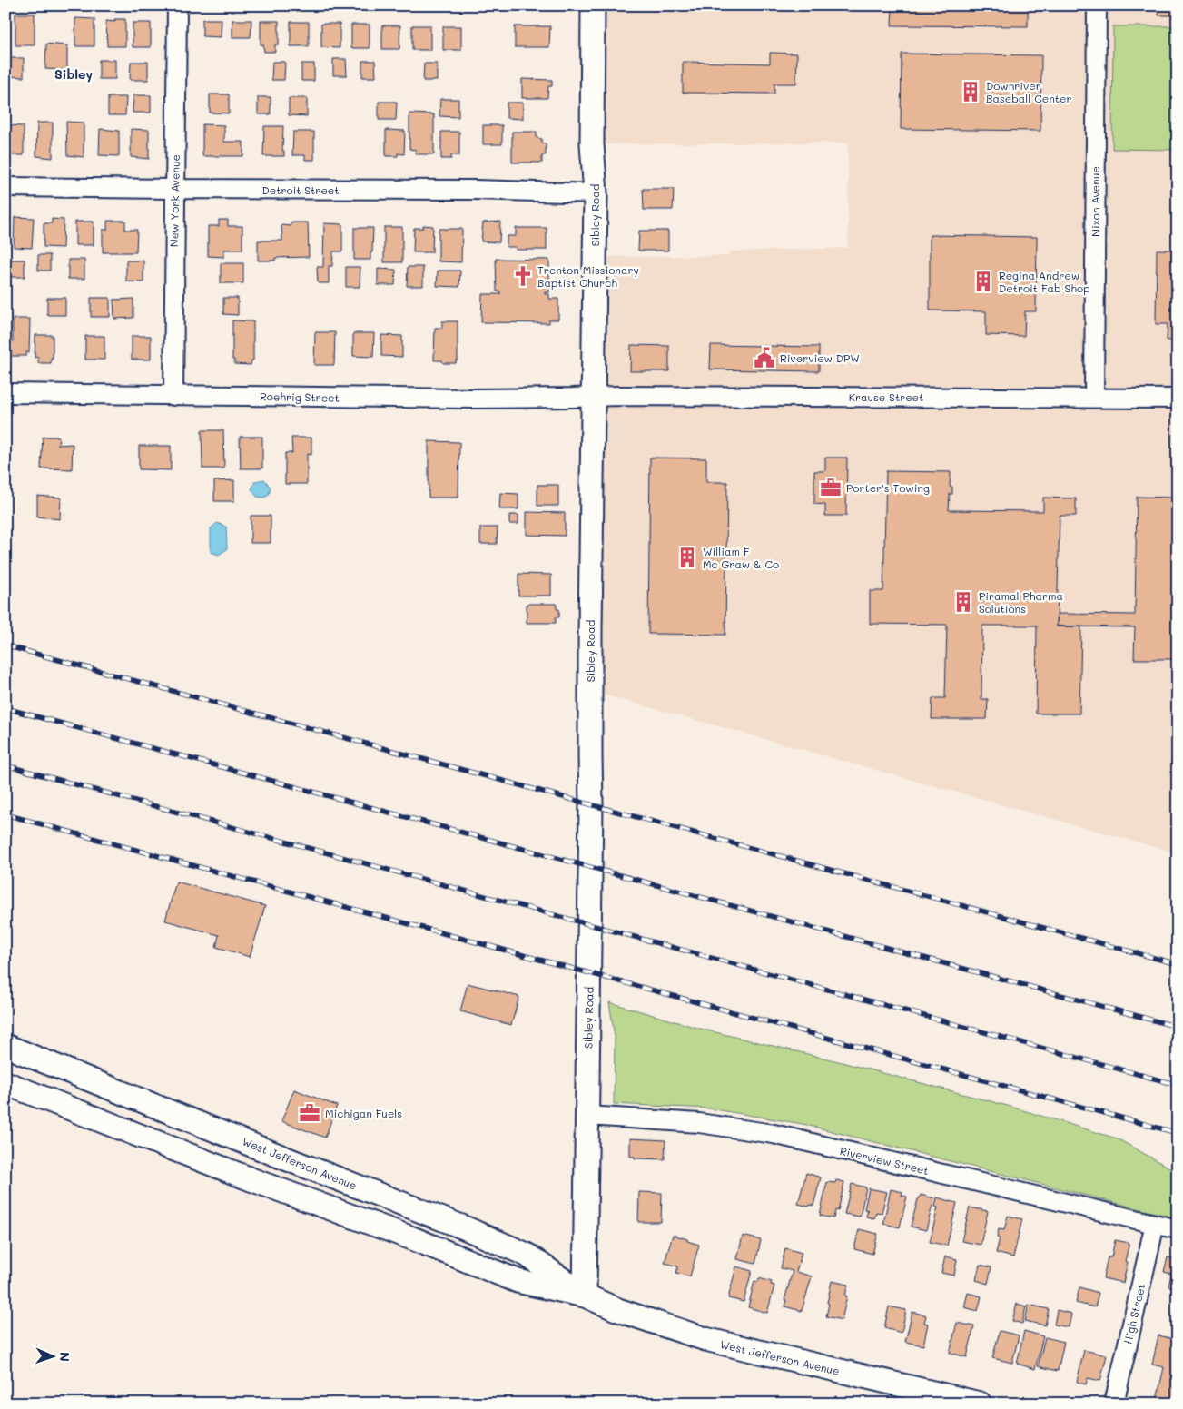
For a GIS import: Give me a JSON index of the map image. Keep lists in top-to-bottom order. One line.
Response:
{"streets":{"main road":["Sibley Road","West Jefferson Avenue"],"street":["Detroit Street","New York Avenue","Nixon Avenue","Roehrig Street","Krause Street","Riverview Street","High Street"]},"crossings":[["Detroit Street","New York Avenue"],["Detroit Street","Sibley Road"],["New York Avenue","Roehrig Street"],["Nixon Avenue","Krause Street"],["Sibley Road","Roehrig Street"],["Sibley Road","Krause Street"],["Sibley Road","Riverview Street"],["Sibley Road","West Jefferson Avenue"],["Roehrig Street","Krause Street"],["Riverview Street","High Street"]],"districts":["Sibley"],"places":{"building":["Downriver Baseball Center","Regina Andrew Detroit Fab Shop","William F Mc Graw & Co","Piramal Pharma Solutions"],"church":["Trenton Missionary Baptist Church"],"public building":["Riverview DPW"],"office":["Porter's Towing","Michigan Fuels"]},"north":"right"}
